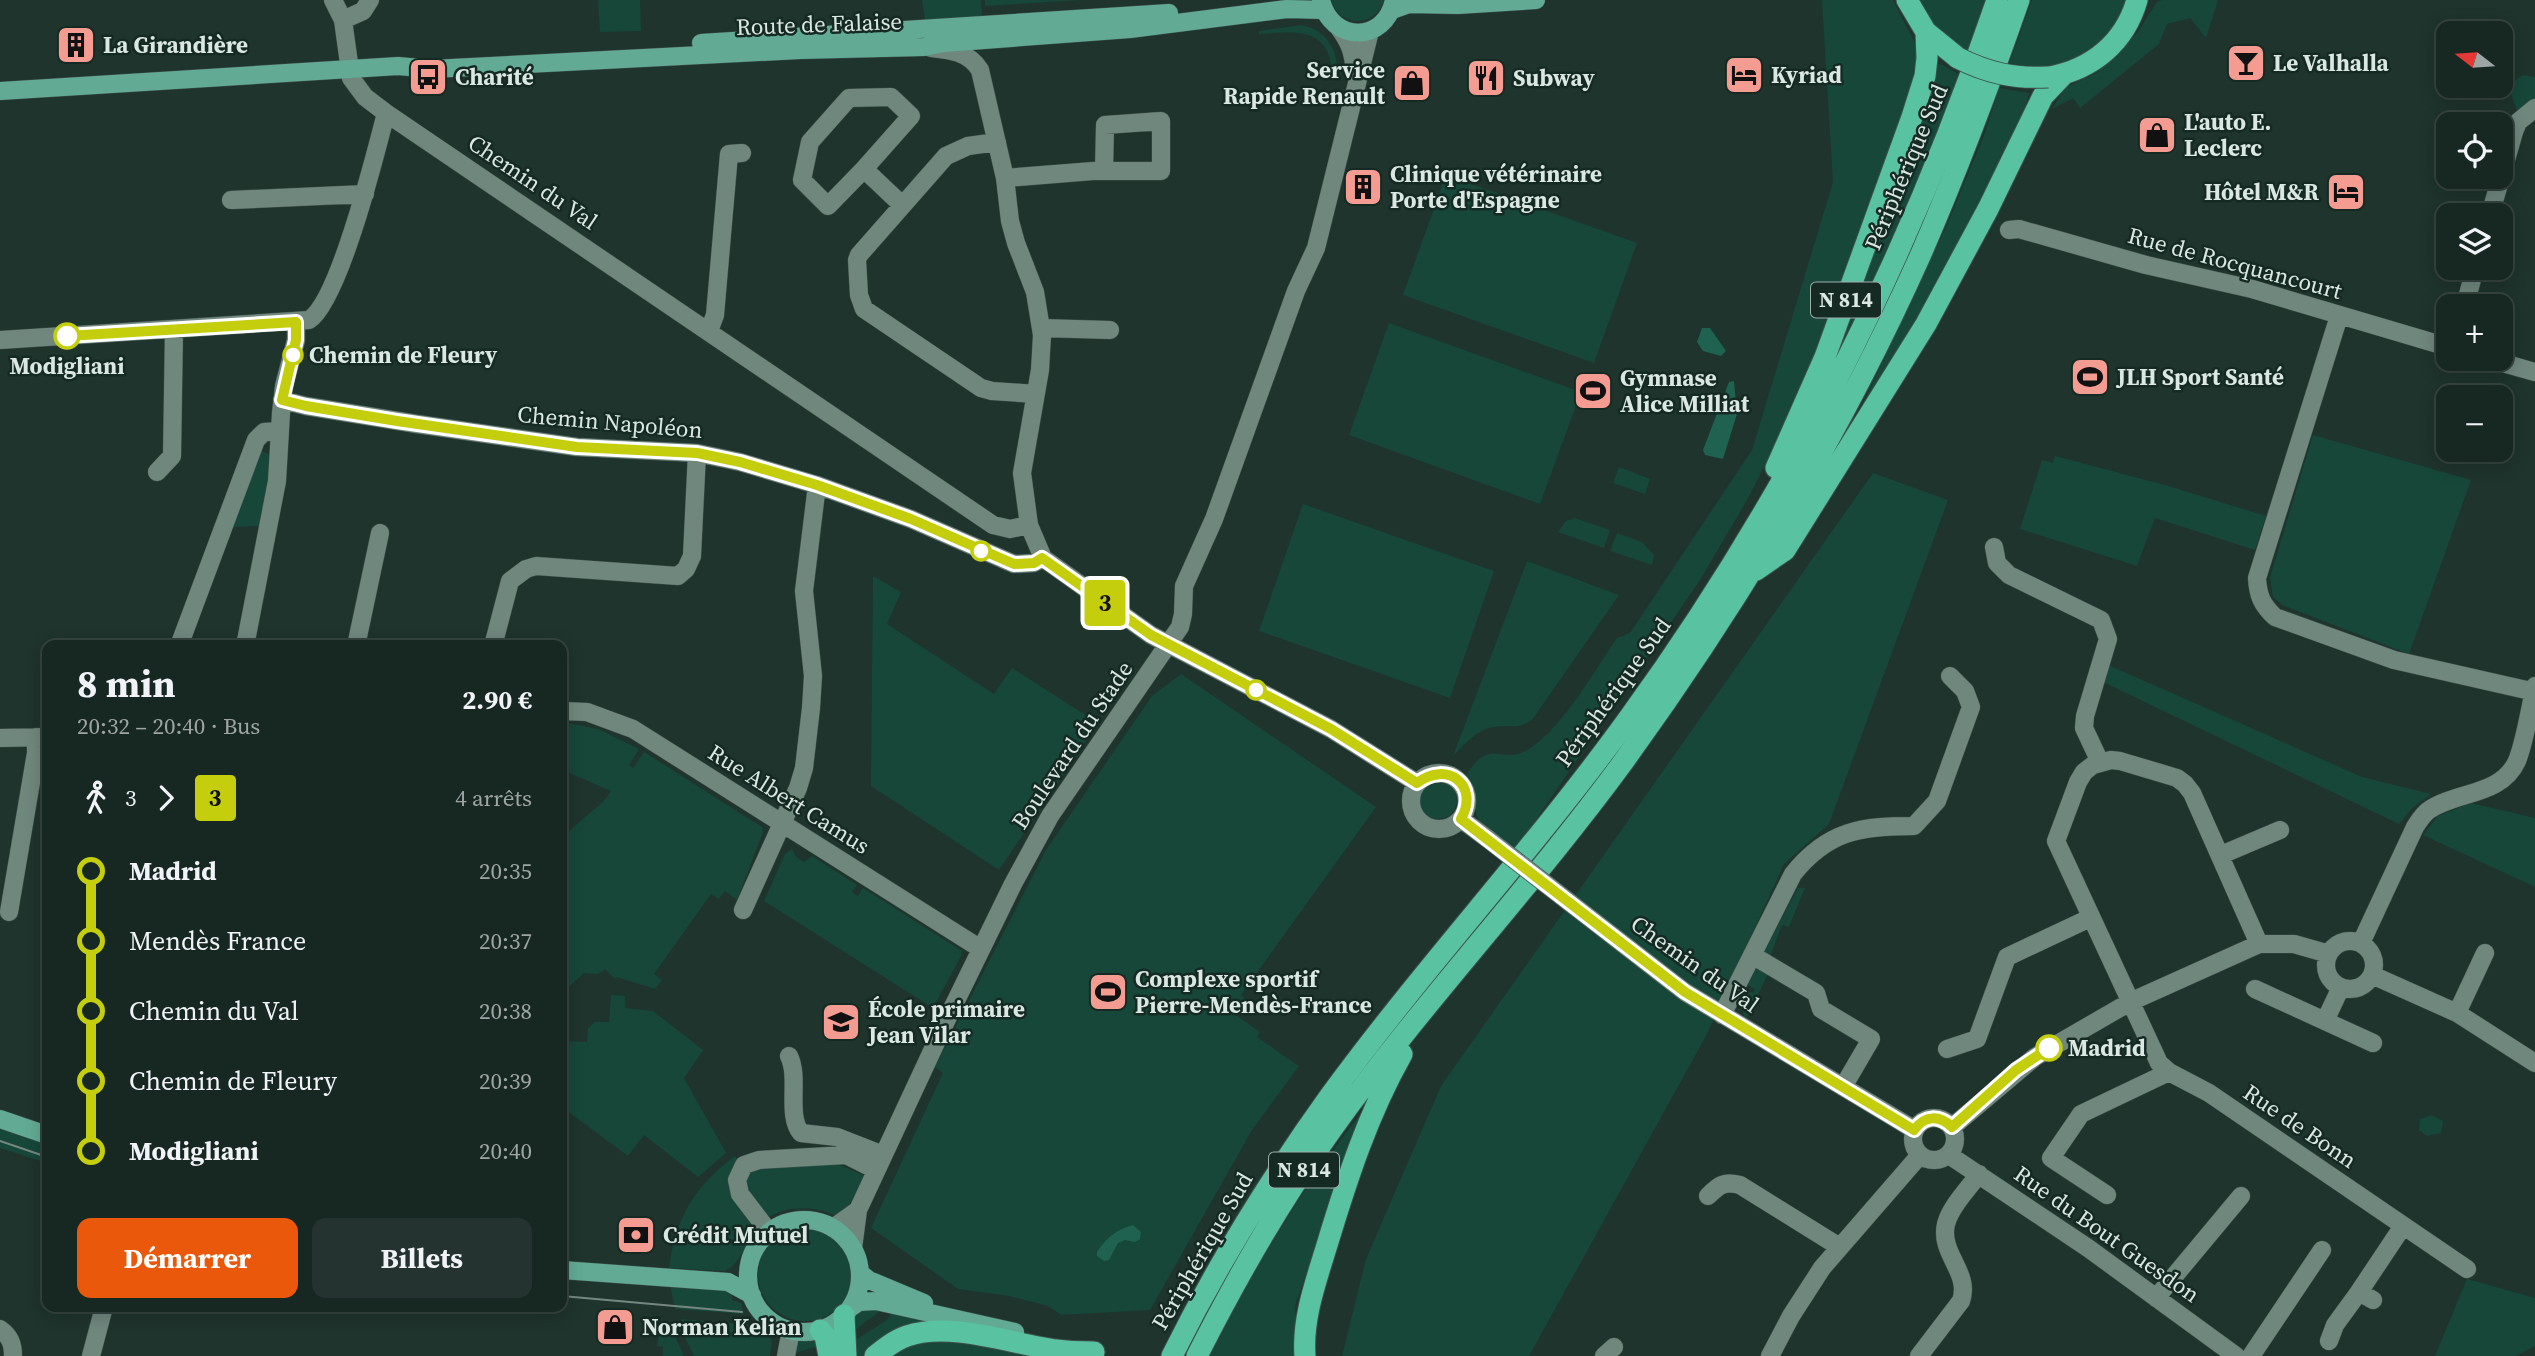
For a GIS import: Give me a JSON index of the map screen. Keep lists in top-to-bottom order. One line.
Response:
{"streets":{"highway":["Périphérique Sud","N 814"],"main road":["Route de Falaise"],"street":["Chemin du Val","Rue de Rocquancourt","Chemin Napoléon","Boulevard du Stade","Rue Albert Camus","Rue de Bonn","Rue du Bout Guesdon"]},"crossings":[["Périphérique Sud","N 814"],["Chemin du Val","Rue du Bout Guesdon"],["Boulevard du Stade","Rue Albert Camus"]],"places":{"building":["La Girandière","Clinique vétérinaire Porte d'Espagne"],"bar":["Le Valhalla"],"hotel":["Kyriad","Hôtel M&R"],"bus stop":["Charité"],"restaurant":["Subway"],"shop":["Service Rapide Renault","L'auto E. Leclerc","Norman Kelian"],"other":["Modigliani","Chemin de Fleury","Madrid"],"sports":["JLH Sport Santé","Gymnase Alice Milliat","Complexe sportif Pierre-Mendès-France"],"school or university":["École primaire Jean Vilar"],"bank":["Crédit Mutuel"]},"lines":["bus line 3"],"north":"left","page":{"on_map":"3","map_buttons":["+","−"],"heading":["8 min","20:32 – 20:40 · Bus","2.90 €"],"legs":["3","3","4 arrêts"],"list":[{"name":"Madrid","value":"20:35"},{"name":"Mendès France","value":"20:37"},{"name":"Chemin du Val","value":"20:38"},{"name":"Chemin de Fleury","value":"20:39"},{"name":"Modigliani","value":"20:40"}],"buttons":["Démarrer","Billets"]}}
